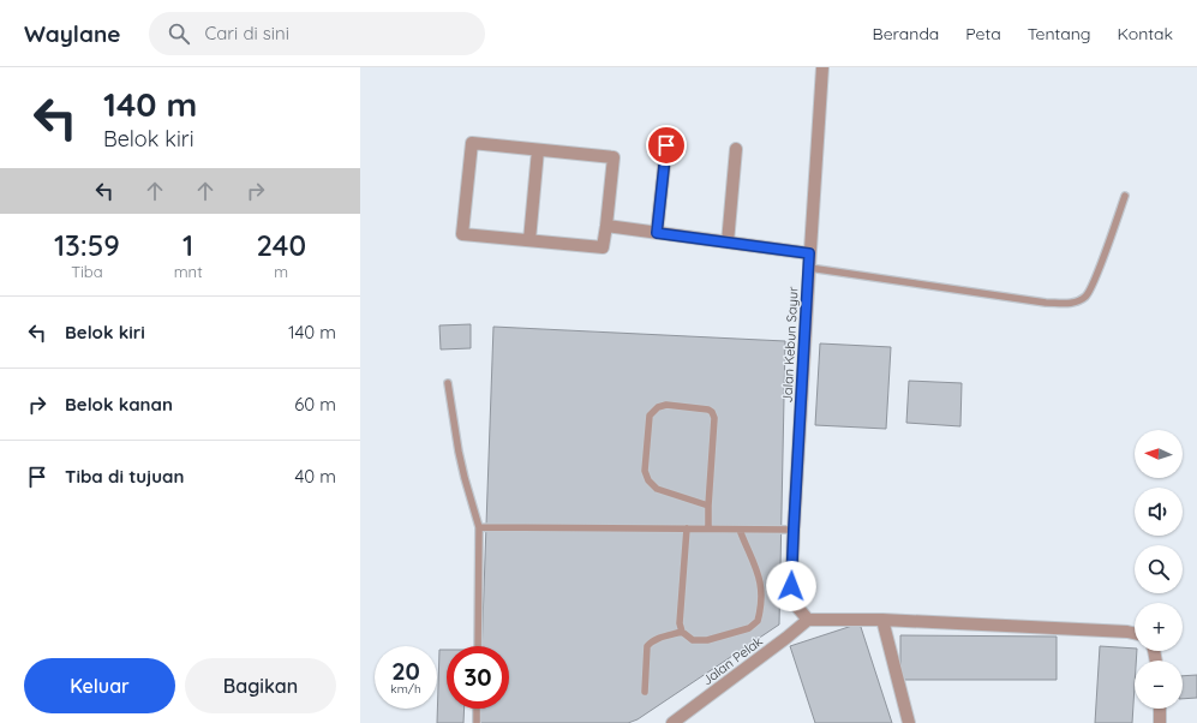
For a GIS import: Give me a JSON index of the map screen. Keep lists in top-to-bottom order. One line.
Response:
{"streets":{"street":["Jalan Kebun Sayur","Jalan Pelak"]},"crossings":[["Jalan Kebun Sayur","Jalan Pelak"]],"north":"left","page":{"header":"Waylane","search":"Cari di sini","nav":["Beranda","Peta","Tentang","Kontak"],"turn":["140 m","Belok kiri"],"eta":["13:59","Tiba","1","mnt","240","m"],"list":[{"name":"Belok kiri","value":"140 m"},{"name":"Belok kanan","value":"60 m"},{"name":"Tiba di tujuan","value":"40 m"}],"map_buttons":["+","−"],"speed":"20 km/h","limit":"30","buttons":["Keluar","Bagikan"]}}
